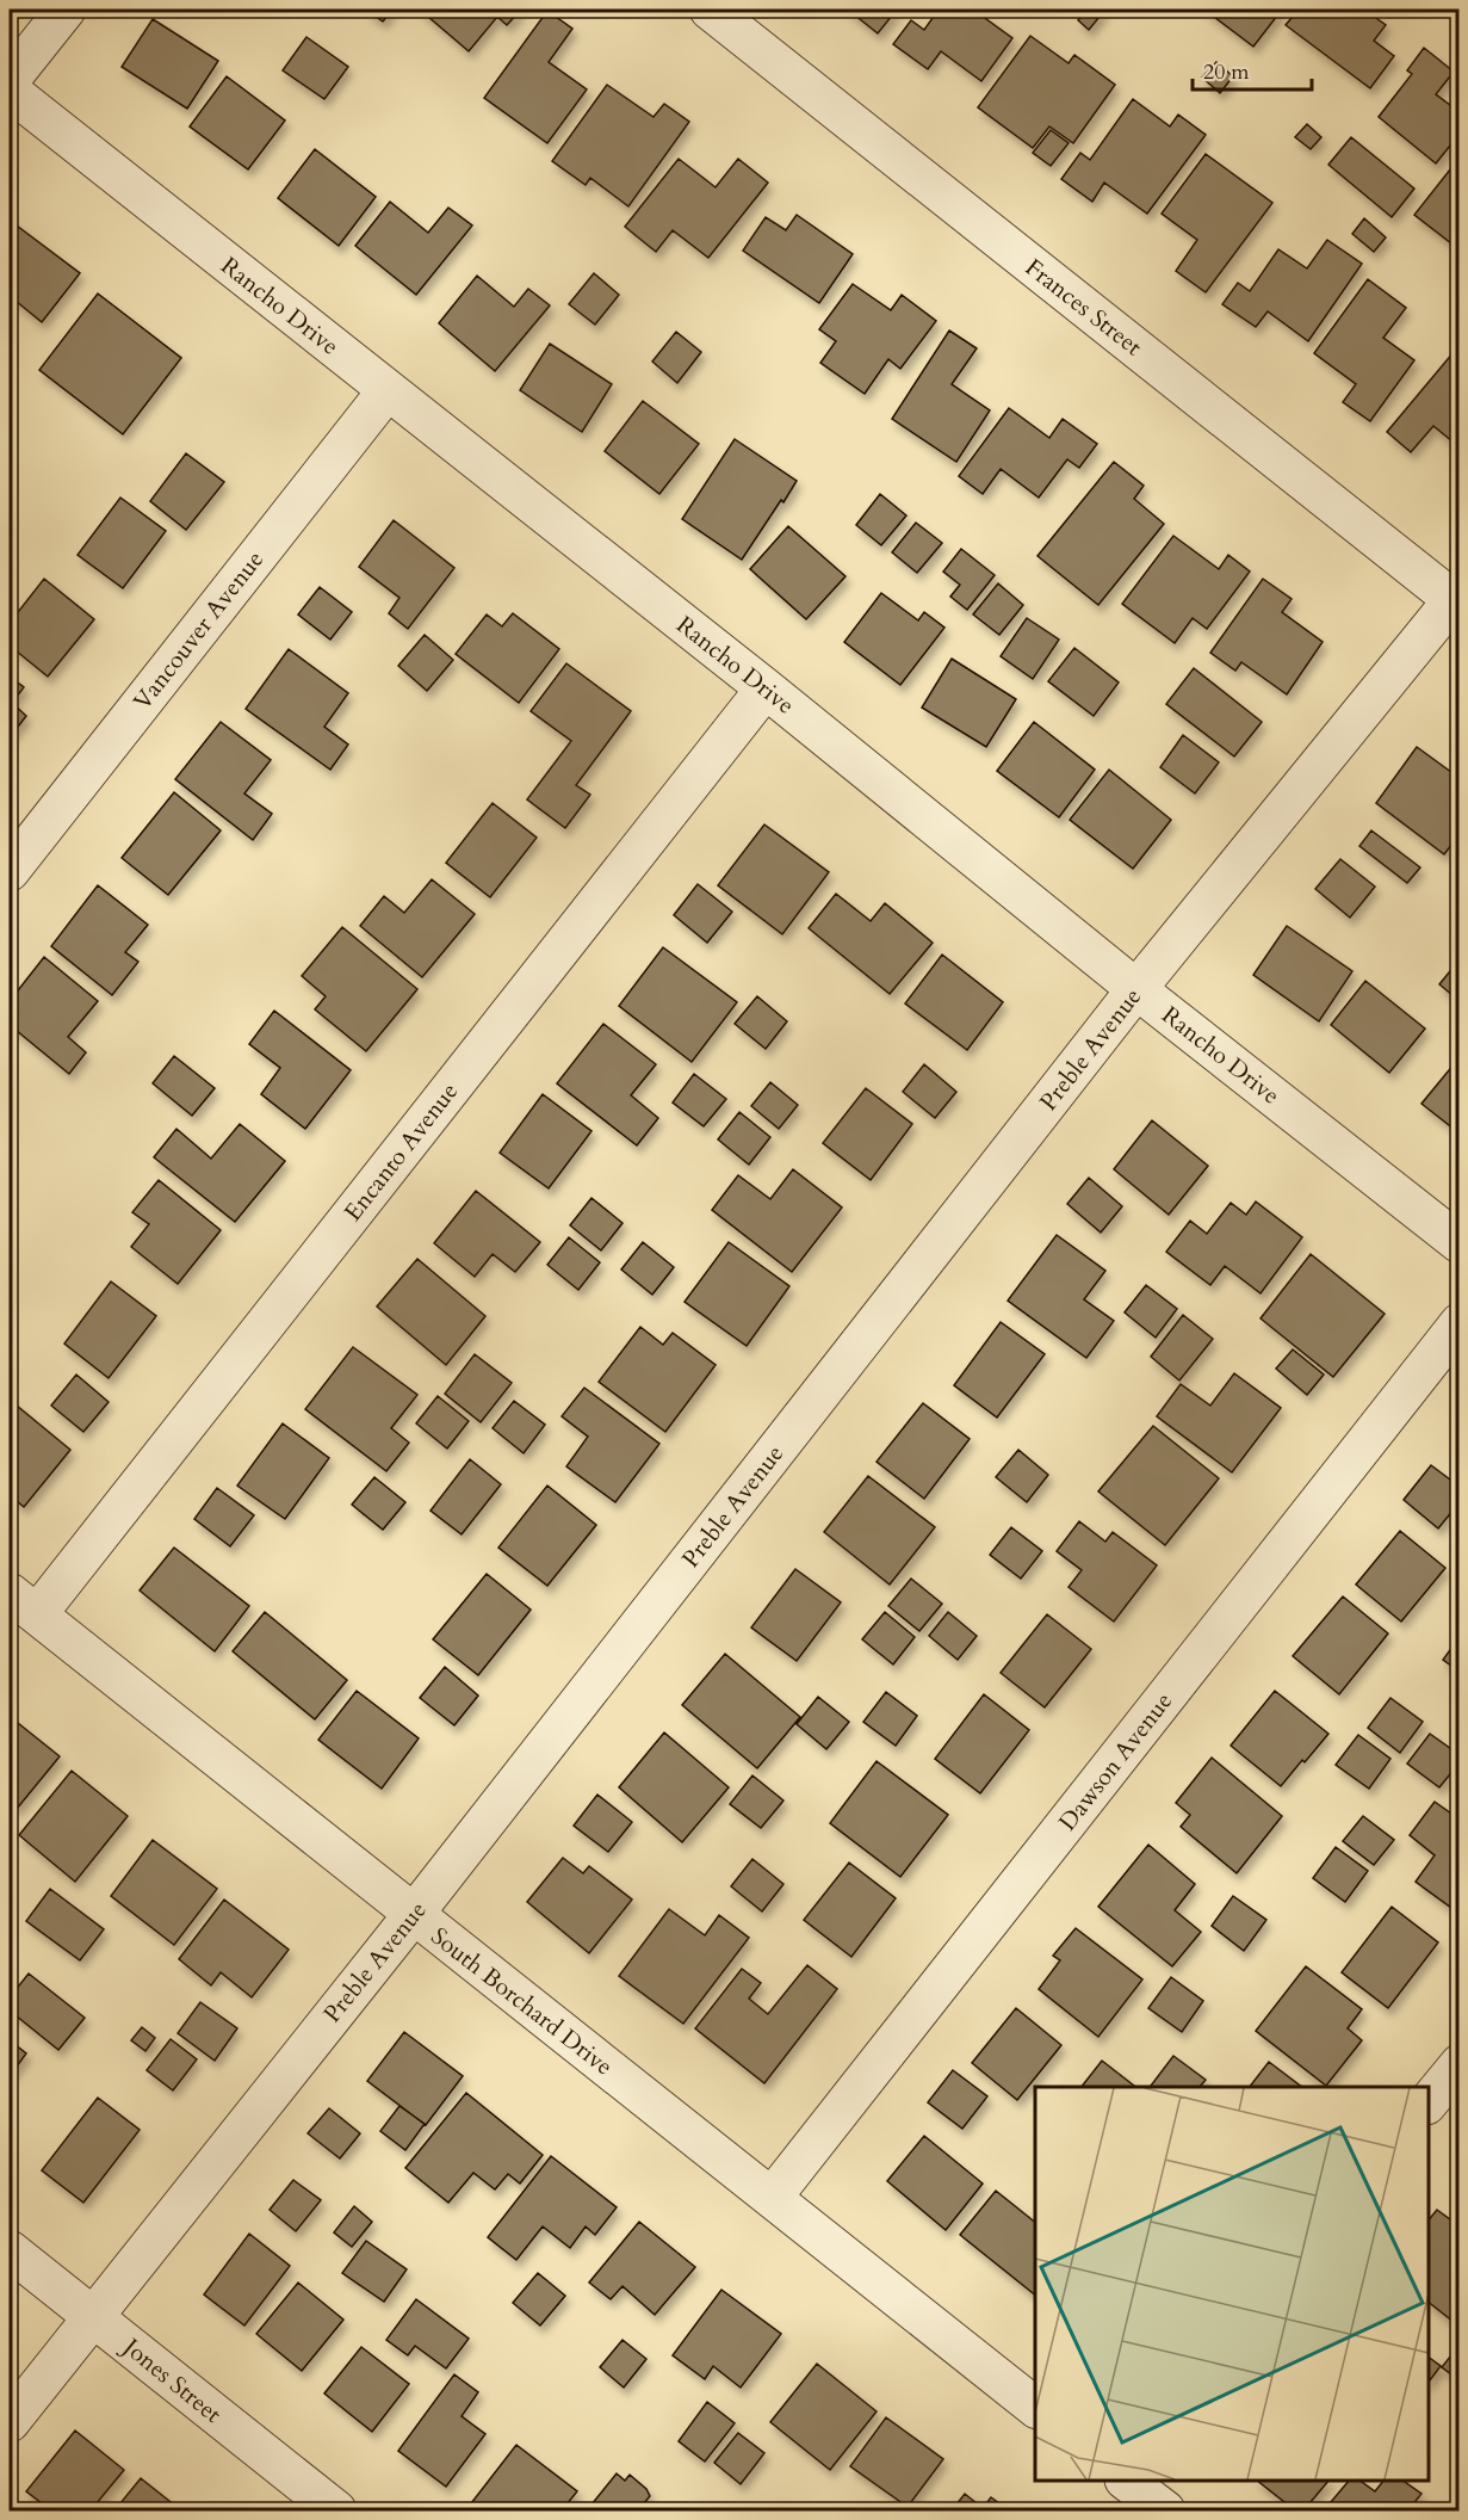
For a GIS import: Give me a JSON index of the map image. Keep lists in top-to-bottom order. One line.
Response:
{"streets":{"street":["Rancho Drive","Frances Street","Vancouver Avenue","Preble Avenue","Encanto Avenue","Dawson Avenue","South Borchard Drive","Jones Street"]},"crossings":[["Rancho Drive","Vancouver Avenue"],["Rancho Drive","Preble Avenue"],["Rancho Drive","Encanto Avenue"],["Frances Street","Preble Avenue"],["Preble Avenue","South Borchard Drive"],["Preble Avenue","Jones Street"],["Encanto Avenue","South Borchard Drive"],["Dawson Avenue","South Borchard Drive"]],"scale_bar":"20 m"}
